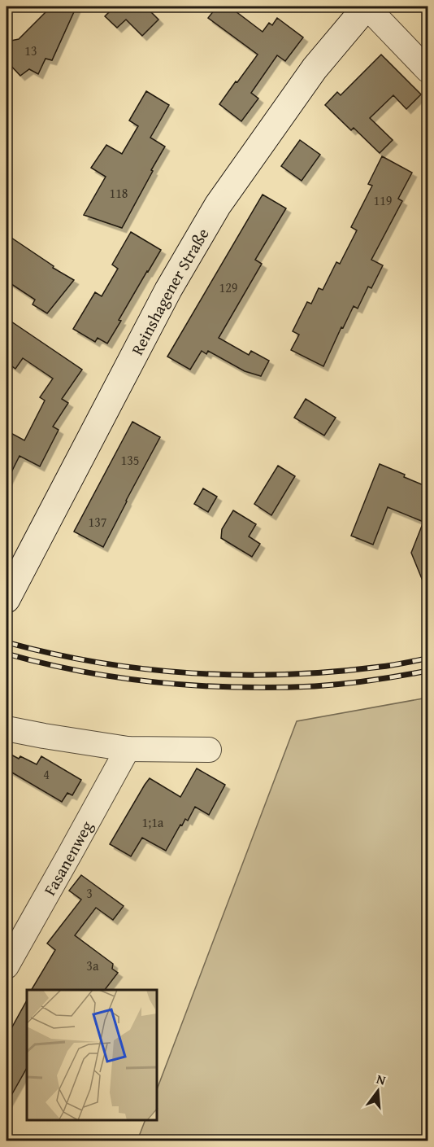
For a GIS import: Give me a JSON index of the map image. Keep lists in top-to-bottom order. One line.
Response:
{"streets":{"main road":["Reinshagener Straße"],"street":["Fasanenweg"]},"house_numbers":["13","118","119","129","135","137","4","1;1a","3","3a"],"north":"top"}
